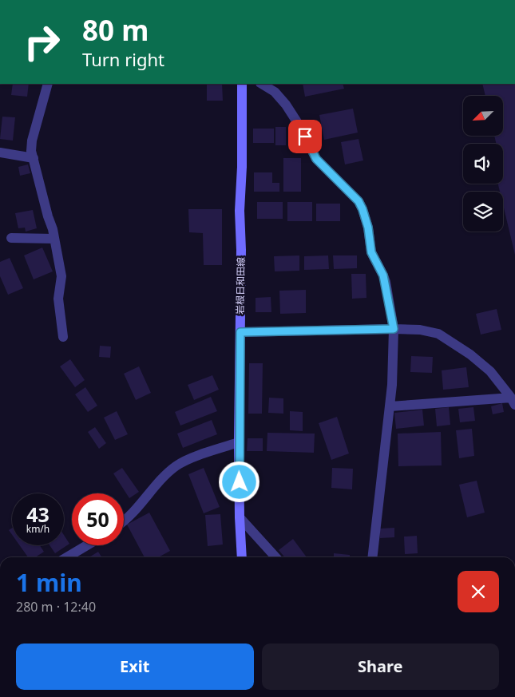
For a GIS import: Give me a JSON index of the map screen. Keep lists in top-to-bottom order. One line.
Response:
{"streets":{"main road":["岩根日和田線"]},"north":"bottom left","page":{"turn":["80 m","Turn right"],"speed":"43 km/h","limit":"50","heading":["1 min","280 m · 12:40"],"buttons":["Exit","Share"]}}
